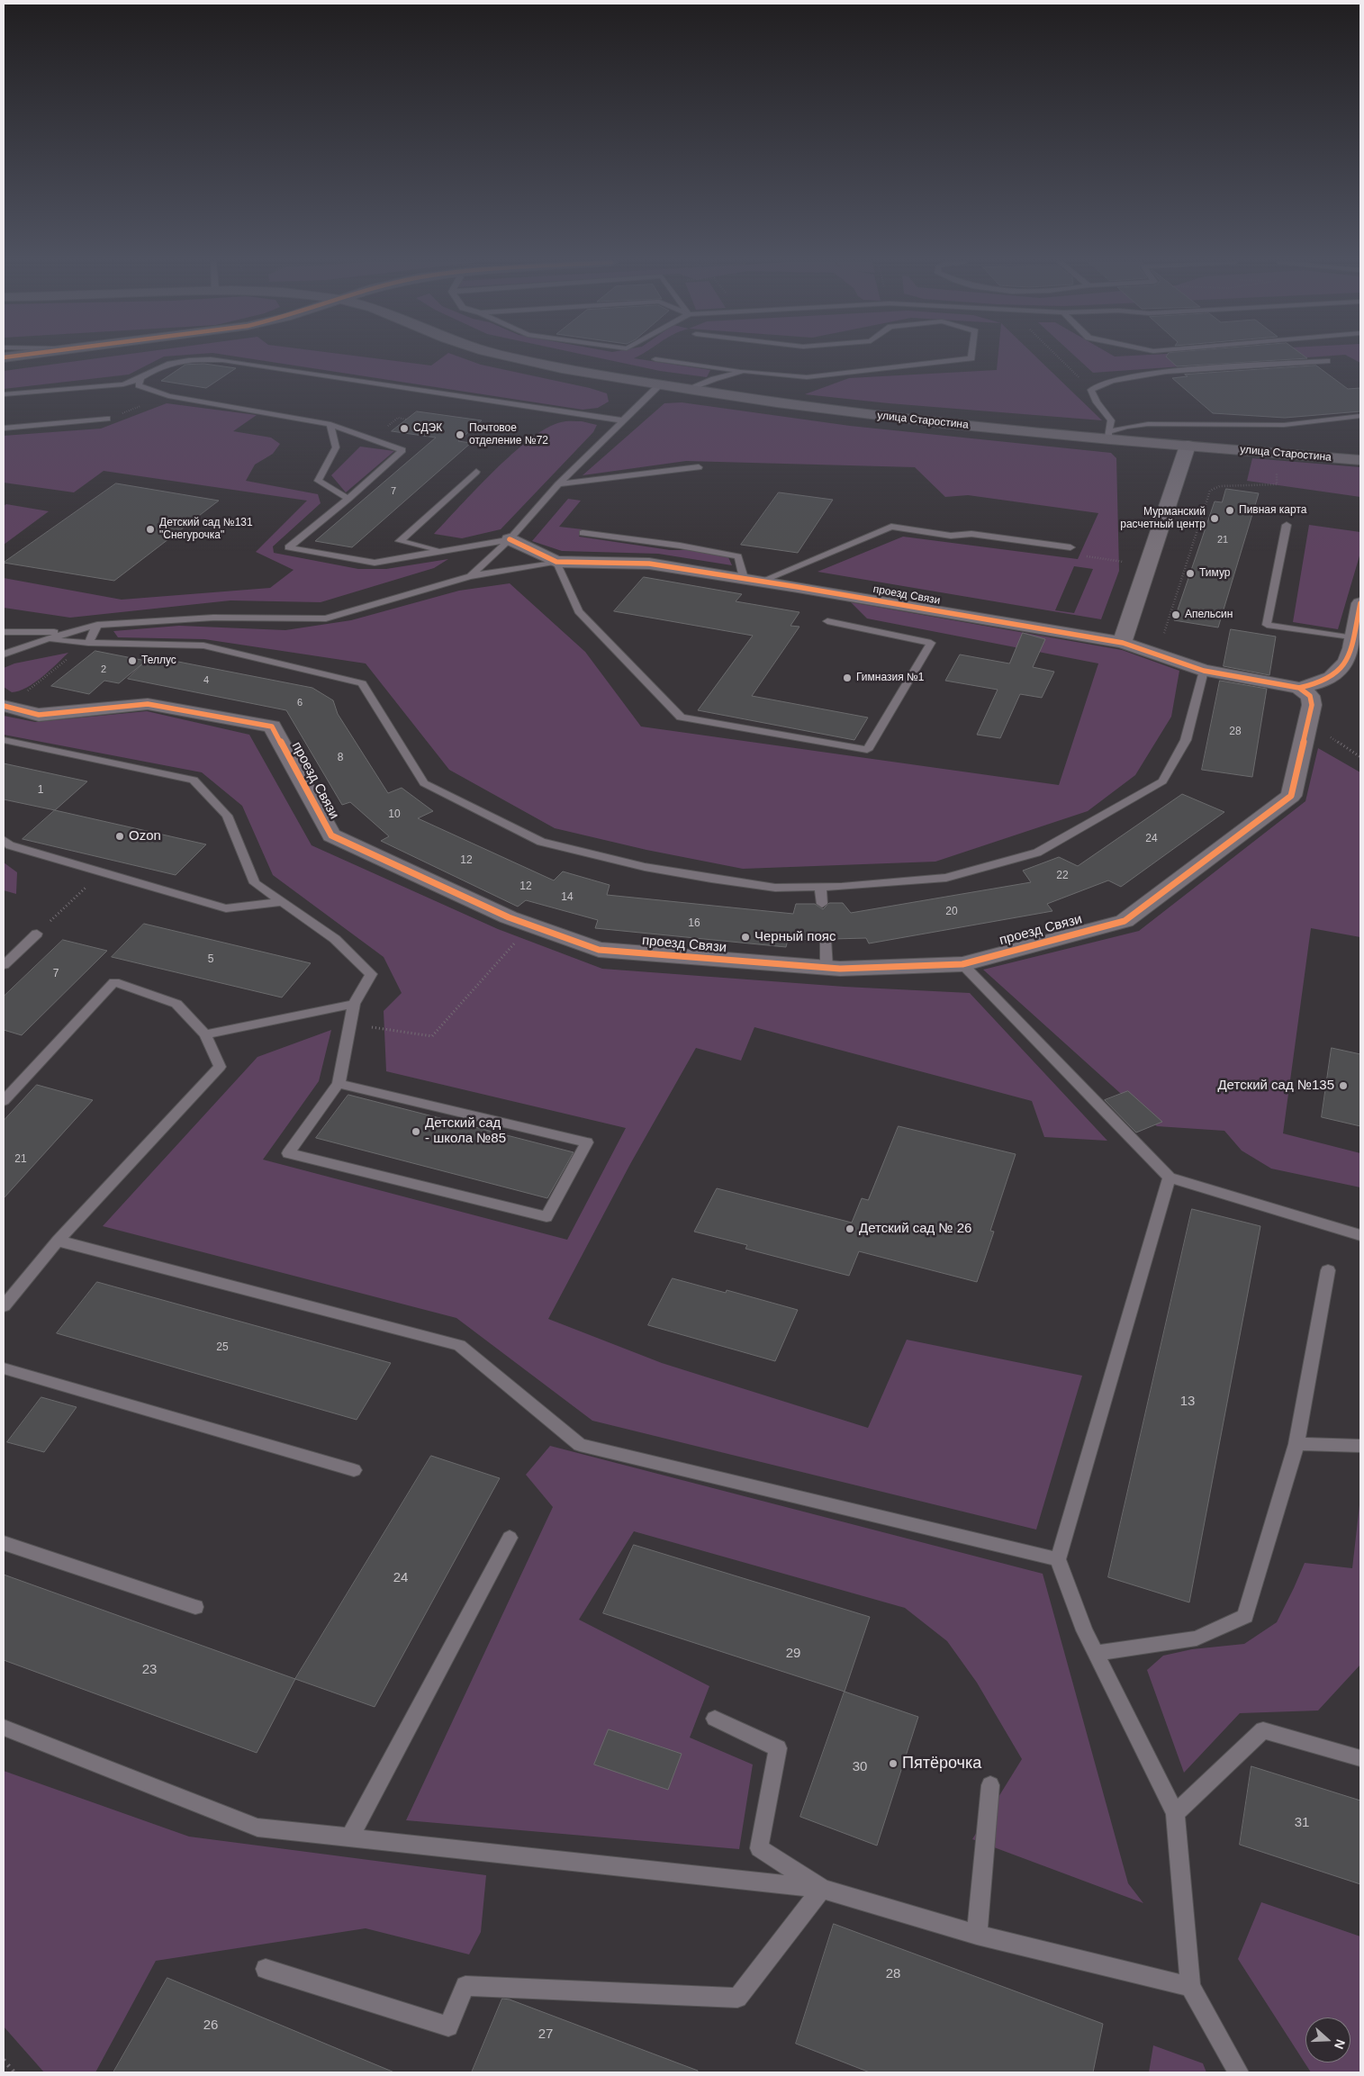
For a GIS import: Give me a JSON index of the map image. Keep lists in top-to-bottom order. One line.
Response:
{"streets":{"main road":["улица Старостина"],"street":["проезд Связи"]},"places":["СДЭК","Почтовое отделение №72","Пивная карта","Мурманский расчетный центр","Детский сад №131 \"Снегурочка\"","Тимур","Апельсин","Теллус","Гимназия №1","Ozon","Черный пояс","Детский сад №135","Детский сад - школа №85","Детский сад № 26","Пятёрочка"],"house_numbers":["7","21","2","4","6","28","8","1","10","24","12","22","12","14","20","16","5","7","21","25","13","24","29","23","30","31","28","26","27"],"north":"right"}
